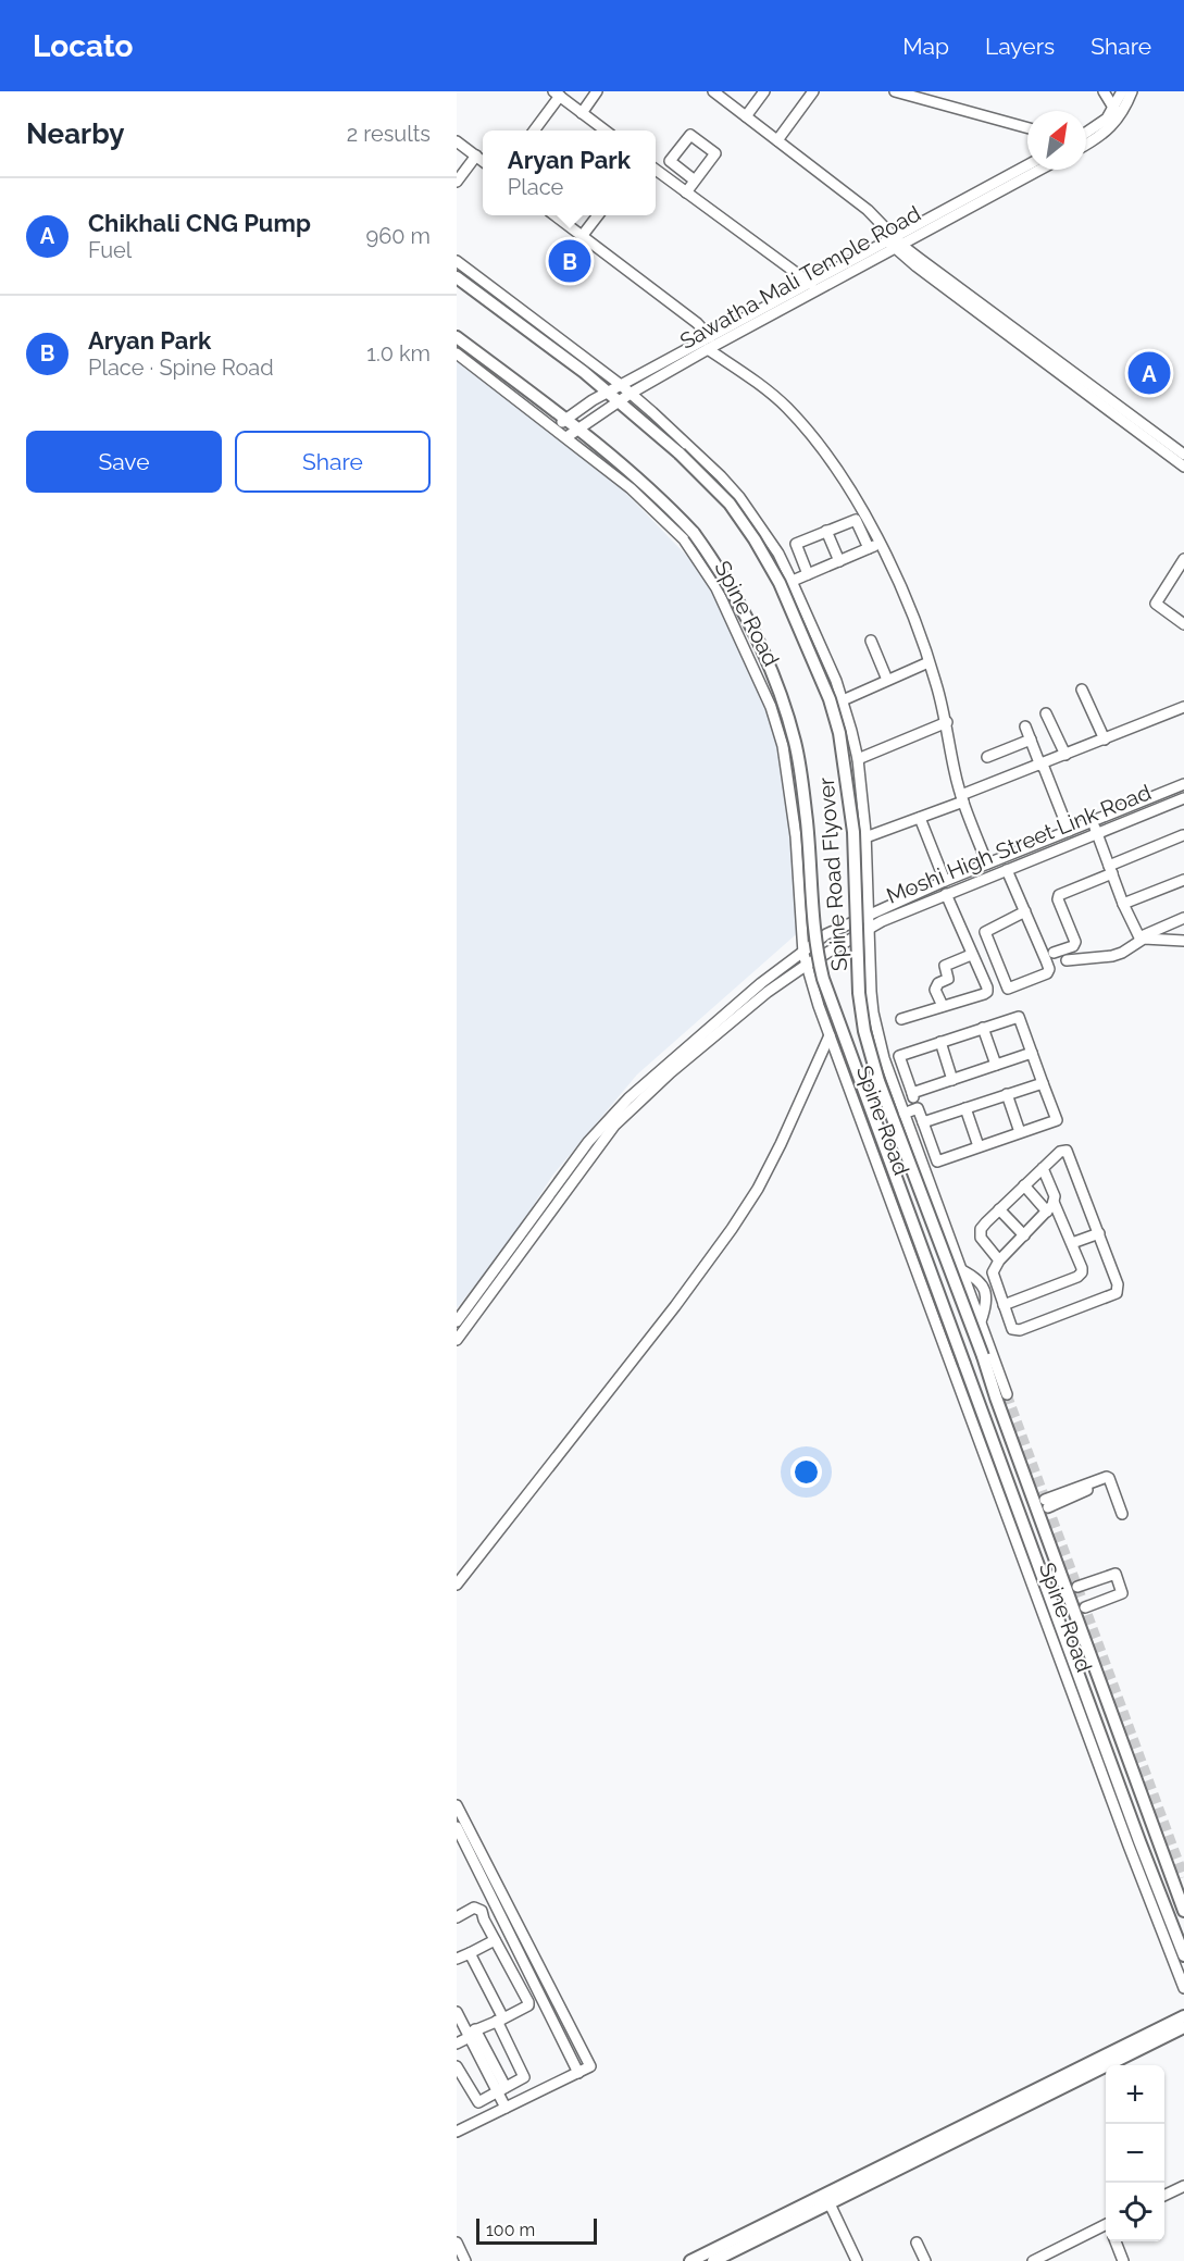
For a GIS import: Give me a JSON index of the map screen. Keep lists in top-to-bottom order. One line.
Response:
{"streets":{"main road":["Spine Road","Spine Road Flyover"],"street":["Sawatha Mali Temple Road","Moshi High Street Link Road"]},"crossings":[["Sawatha Mali Temple Road","Spine Road"],["Sawatha Mali Temple Road","Spine Road Flyover"],["Spine Road","Moshi High Street Link Road"],["Spine Road","Spine Road Flyover"]],"scale_bar":"100 m","north":"top right","page":{"header":"Locato","nav":["Map","Layers","Share"],"heading":["Nearby","2 results"],"popup":["Aryan Park","Place"],"list":[{"mark":"A","name":"Chikhali CNG Pump","note":"Fuel","value":"960 m"},{"mark":"B","name":"Aryan Park","note":"Place · Spine Road","value":"1.0 km"}],"pins":["B","A"],"buttons":["Save","Share"],"map_buttons":["+","−"],"scale":"100 m"}}
